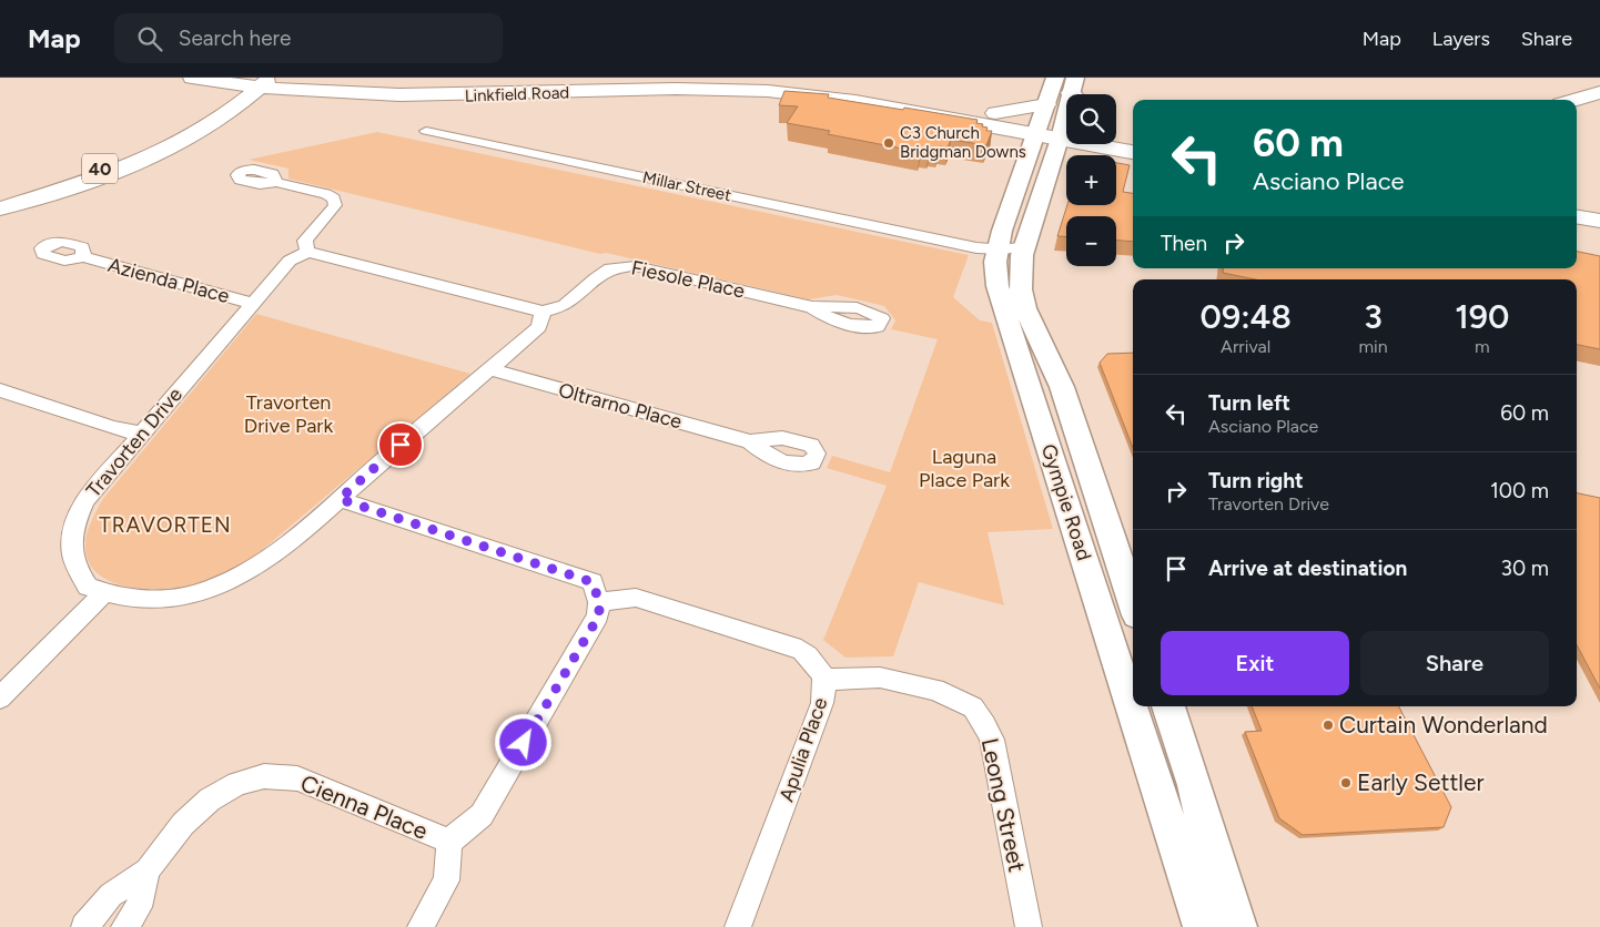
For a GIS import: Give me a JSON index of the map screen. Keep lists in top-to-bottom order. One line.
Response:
{"streets":{"main road":["Linkfield Road","40","Gympie Road"],"street":["Millar Street","Fiesole Place","Azienda Place","Oltrarno Place","Travorten Drive","Apulia Place","Leong Street","Cienna Place"]},"crossings":[["Linkfield Road","40"],["Linkfield Road","Gympie Road"],["Millar Street","Gympie Road"],["Fiesole Place","Travorten Drive"],["Azienda Place","Travorten Drive"],["Oltrarno Place","Travorten Drive"],["Apulia Place","Leong Street"]],"districts":["TRAVORTEN"],"parks":["Travorten Drive Park","Laguna Place Park"],"places":["C3 Church Bridgman Downs","Curtain Wonderland","Early Settler"],"page":{"header":"Map","search":"Search here","nav":["Map","Layers","Share"],"map_buttons":["+","−"],"turn":["60 m","Asciano Place"],"then":"Then","eta":["09:48","Arrival","3","min","190","m"],"list":[{"name":"Turn left","note":"Asciano Place","value":"60 m"},{"name":"Turn right","note":"Travorten Drive","value":"100 m"},{"name":"Arrive at destination","value":"30 m"}],"buttons":["Exit","Share"]}}
